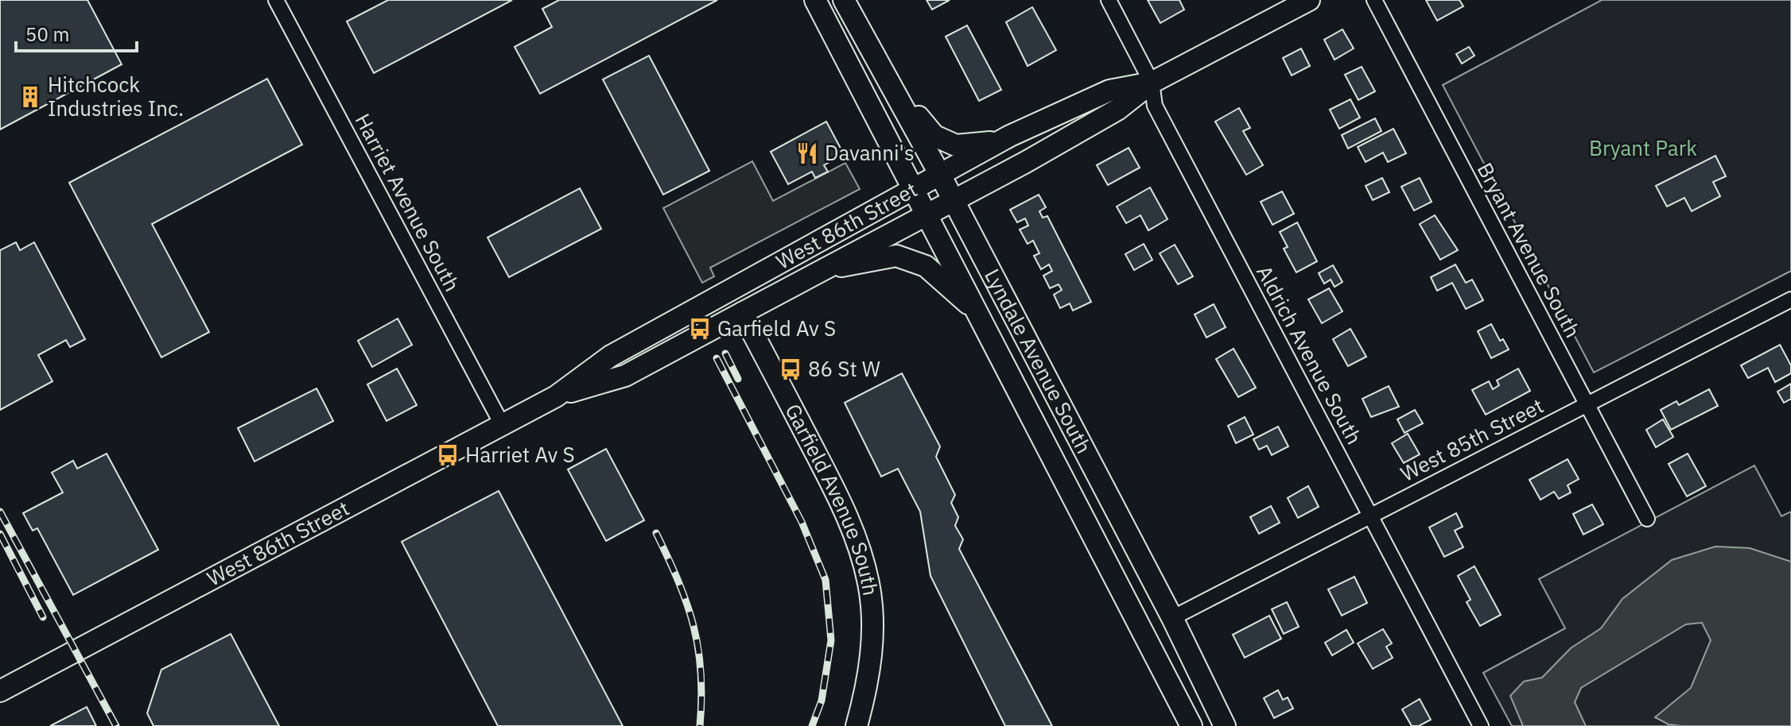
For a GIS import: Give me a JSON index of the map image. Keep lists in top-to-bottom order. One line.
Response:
{"streets":{"street":["Harriet Avenue South","West 86th Street","Bryant Avenue South","Aldrich Avenue South","Lyndale Avenue South","West 85th Street","Garfield Avenue South"]},"crossings":[["Harriet Avenue South","West 86th Street"],["West 86th Street","Aldrich Avenue South"],["West 86th Street","Lyndale Avenue South"],["West 86th Street","Garfield Avenue South"],["Bryant Avenue South","West 85th Street"],["Aldrich Avenue South","West 85th Street"],["Lyndale Avenue South","West 85th Street"]],"parks":["Bryant Park"],"places":{"building":["Hitchcock Industries Inc."],"restaurant":["Davanni's"],"bus stop":["Garfield Av S","86 St W","Harriet Av S"]},"scale_bar":"50 m"}
